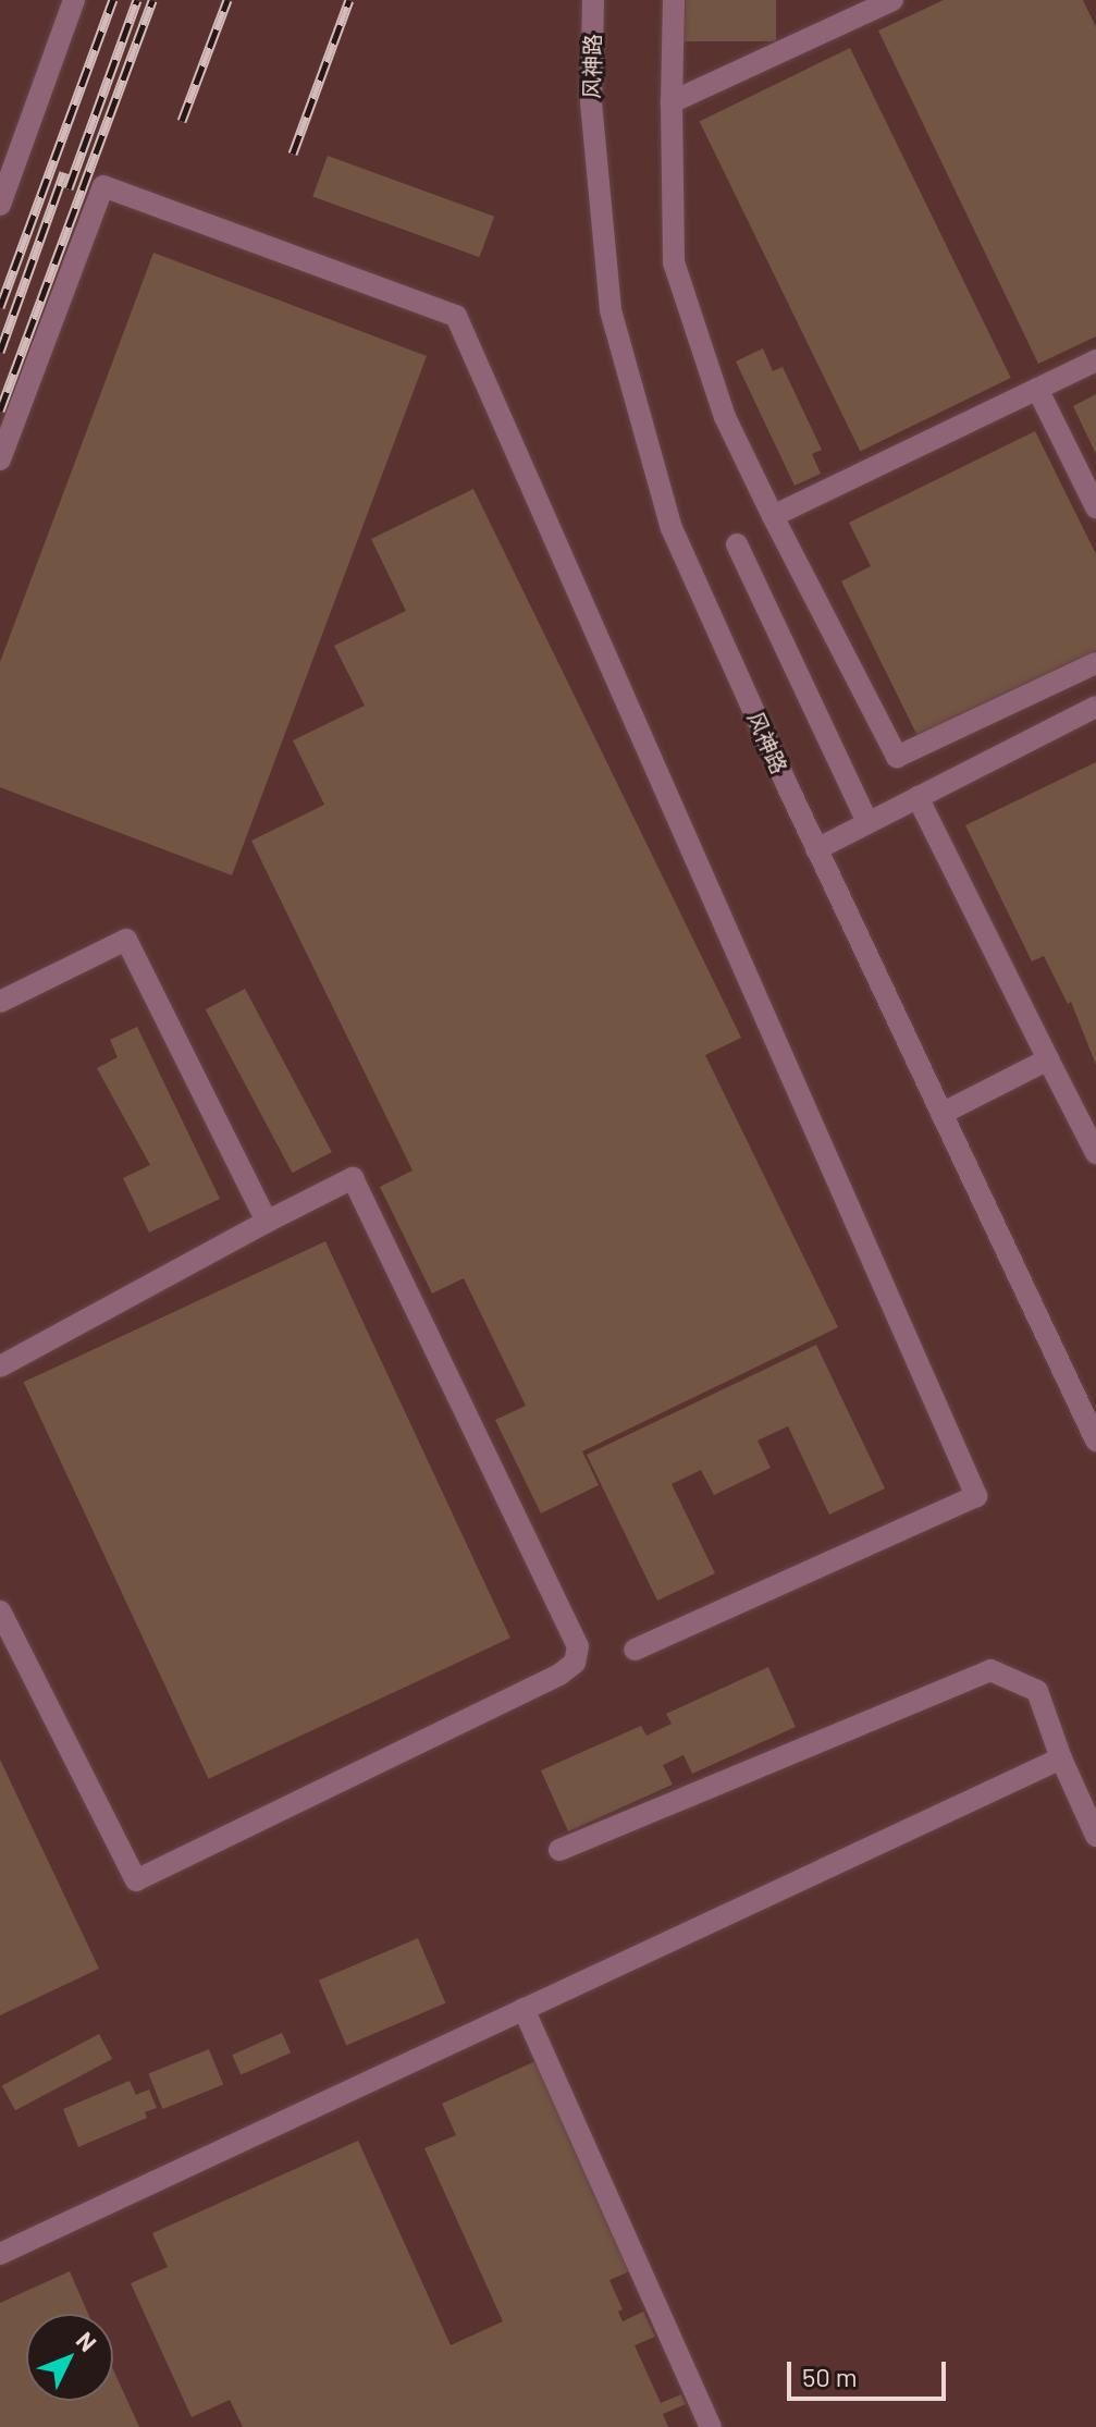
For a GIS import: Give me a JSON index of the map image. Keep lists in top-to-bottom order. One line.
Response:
{"streets":{"street":["风神路"]},"scale_bar":"50 m","north":"top right"}
